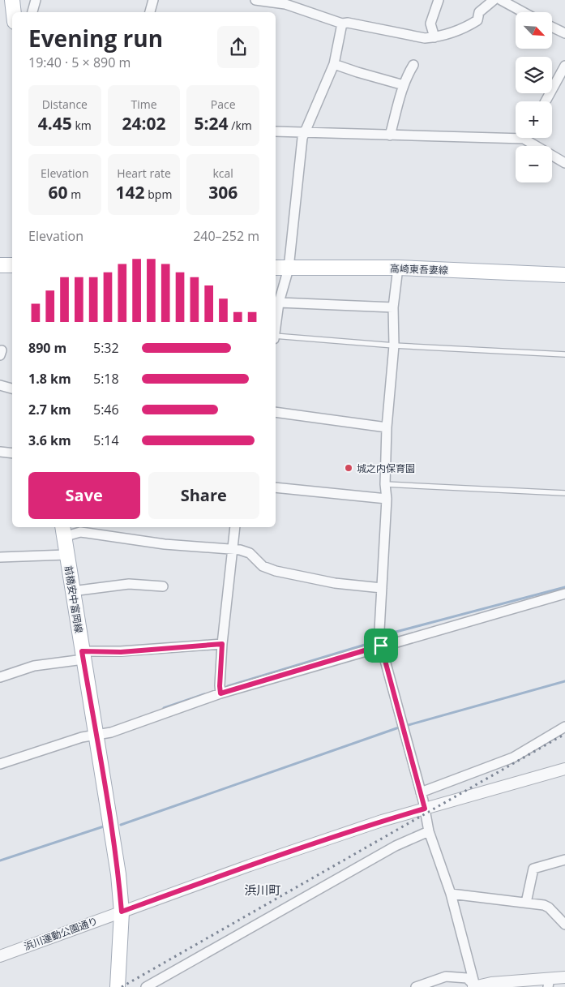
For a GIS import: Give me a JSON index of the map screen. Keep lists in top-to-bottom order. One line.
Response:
{"streets":{"main road":["高崎東吾妻線","前橋安中富岡線"],"street":["浜川運動公園通り"]},"crossings":[["前橋安中富岡線","浜川運動公園通り"]],"districts":["浜川町"],"places":["城之内保育園"],"north":"bottom right","page":{"map_buttons":["+","−"],"heading":["Evening run","19:40 · 5 × 890 m"],"stats":[["Distance","4.45 km"],["Time","24:02"],["Pace","5:24 /km"],["Elevation","60 m"],["Heart rate","142 bpm"],["kcal","306"]],"chart":["Elevation","240–252 m"],"list":[{"name":"890 m","note":"5:32"},{"name":"1.8 km","note":"5:18"},{"name":"2.7 km","note":"5:46"},{"name":"3.6 km","note":"5:14"}],"buttons":["Save","Share"]}}
